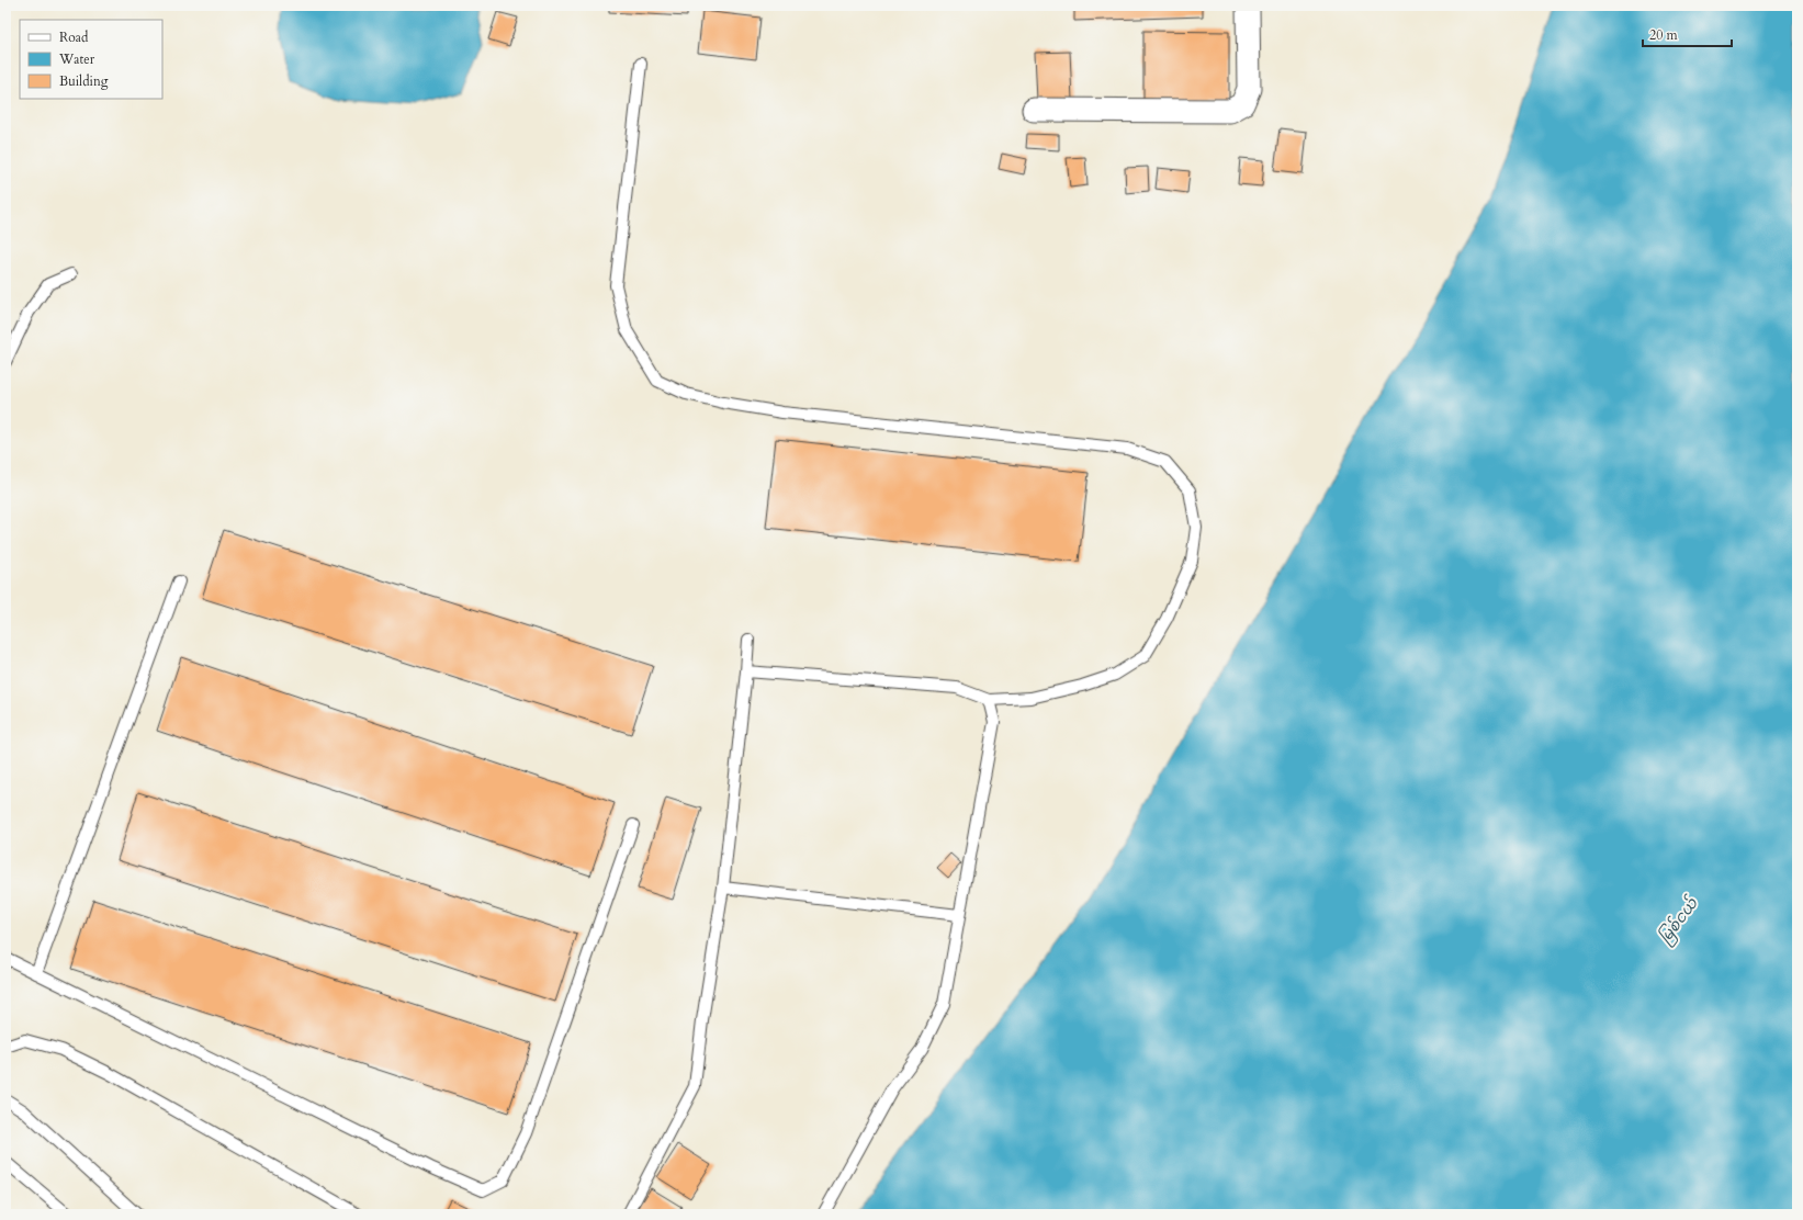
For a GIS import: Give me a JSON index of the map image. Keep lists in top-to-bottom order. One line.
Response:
{"water":["မြစ်ငယ်"],"legend":["Road","Water","Building"],"scale_bar":"20 m"}
